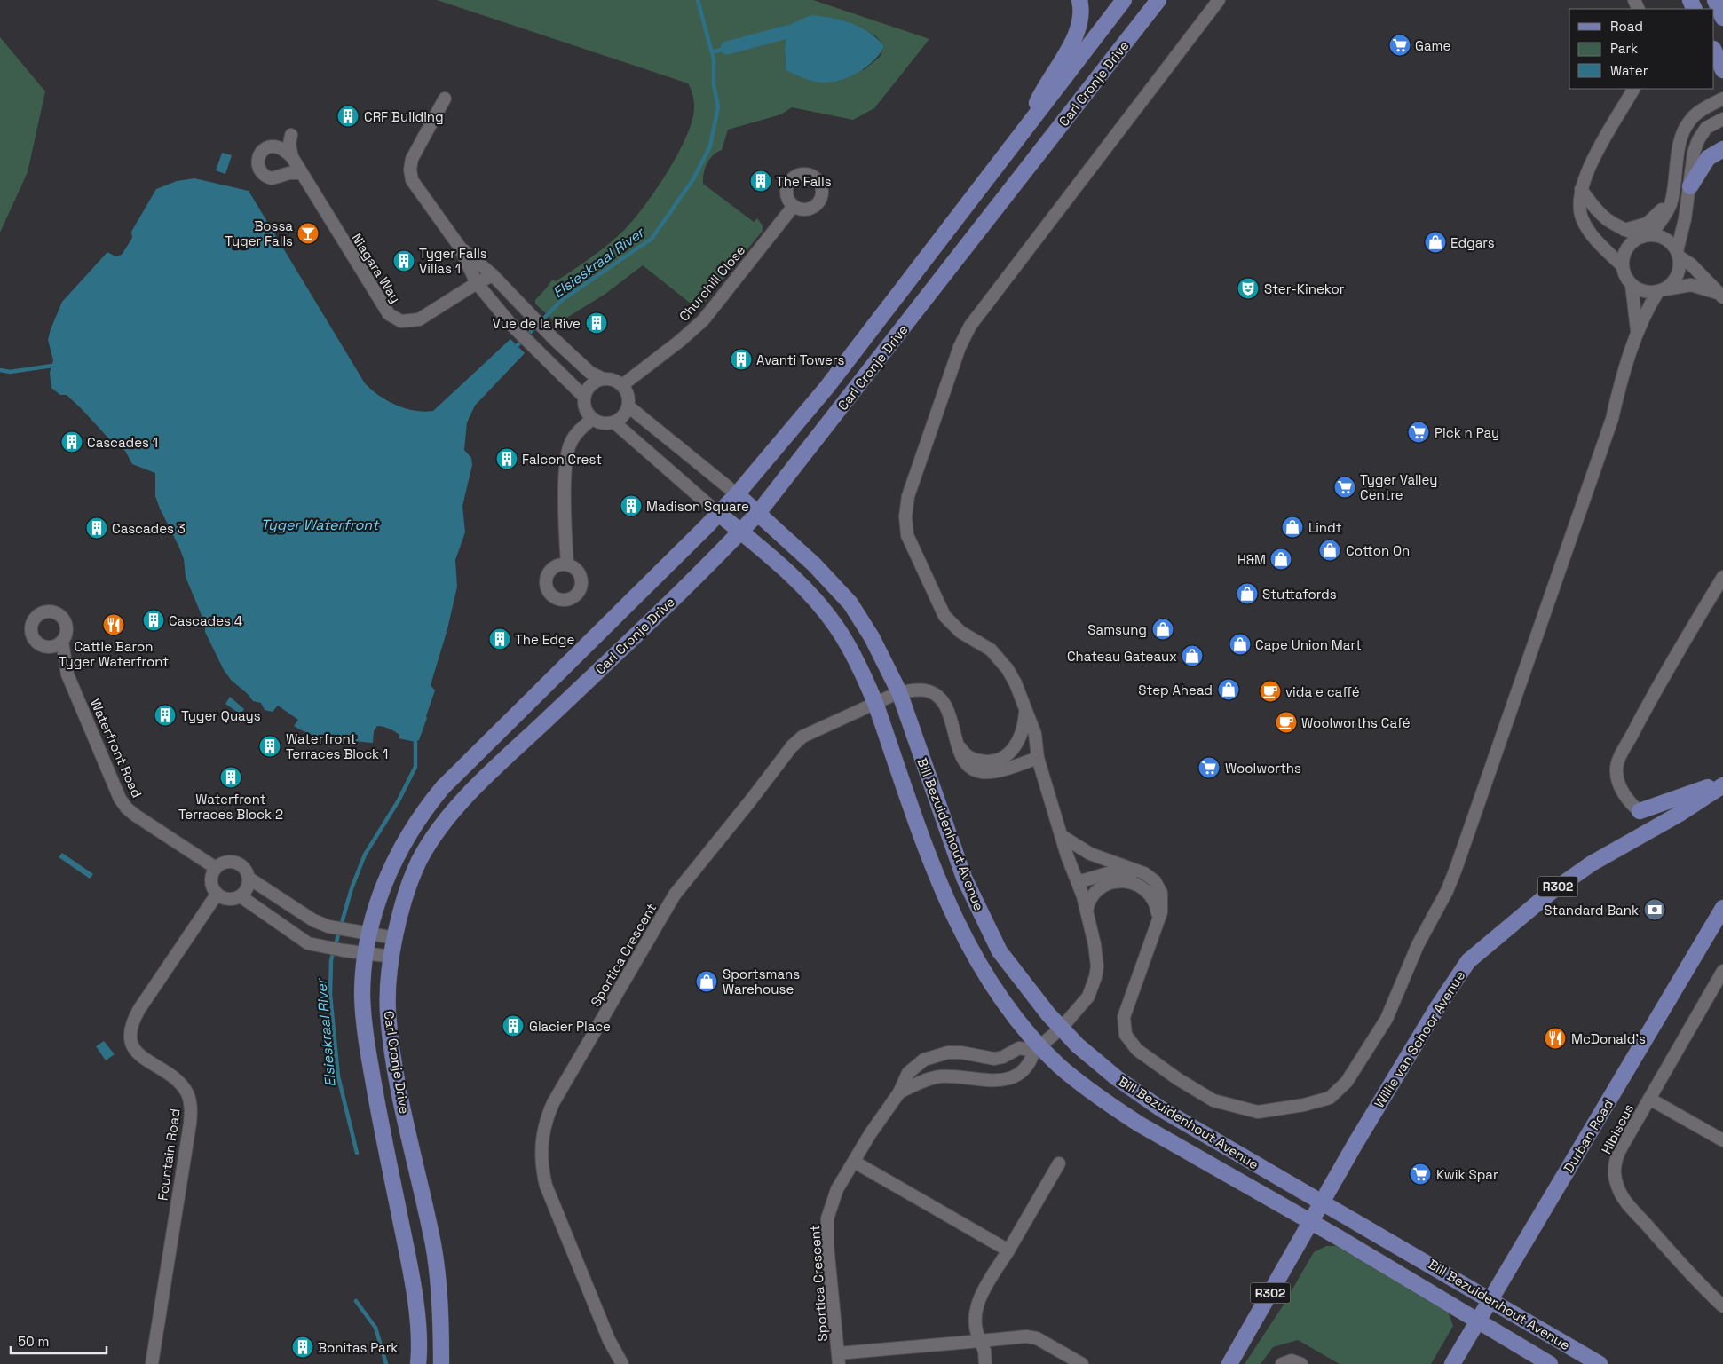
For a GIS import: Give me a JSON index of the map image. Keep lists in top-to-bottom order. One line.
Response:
{"streets":{"main road":["Carl Cronje Drive","Bill Bezuidenhout Avenue","R302","Willie van Schoor Avenue","Durban Road"],"street":["Niagara Way","Churchill Close","Waterfront Road","Sportica Crescent","Hibiscus","Fountain Road"]},"crossings":[["Carl Cronje Drive","Bill Bezuidenhout Avenue"],["Waterfront Road","Fountain Road"],["Bill Bezuidenhout Avenue","Sportica Crescent"],["Bill Bezuidenhout Avenue","Willie van Schoor Avenue"],["Bill Bezuidenhout Avenue","Durban Road"]],"water":["Elsieskraal River","Tyger Waterfront"],"places":{"supermarket":["Game","Pick n Pay","Tyger Valley Centre","Woolworths","Kwik Spar"],"building":["CRF Building","The Falls","Tyger Falls Villas 1","Vue de la Rive","Avanti Towers","Cascades 1","Falcon Crest","Madison Square","Cascades 3","Cascades 4","The Edge","Tyger Quays","Waterfront Terraces Block 1","Waterfront Terraces Block 2","Glacier Place","Bonitas Park"],"bar":["Bossa Tyger Falls"],"shop":["Edgars","Lindt","Cotton On","H&M","Stuttafords","Samsung","Cape Union Mart","Chateau Gateaux","Step Ahead","Sportsmans Warehouse"],"theatre":["Ster-Kinekor"],"restaurant":["Cattle Baron Tyger Waterfront","McDonald's"],"cafe":["vida e caffé","Woolworths Café"],"bank":["Standard Bank"]},"legend":["Road","Park","Water"],"scale_bar":"50 m"}
